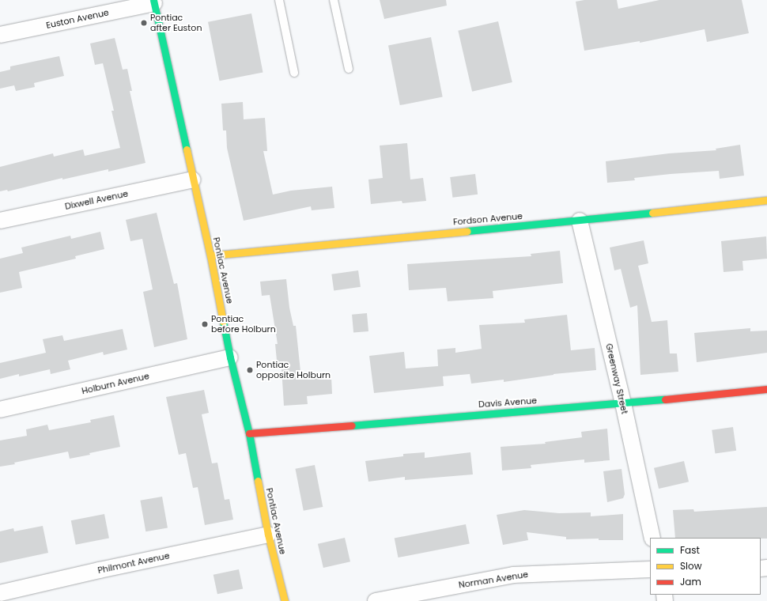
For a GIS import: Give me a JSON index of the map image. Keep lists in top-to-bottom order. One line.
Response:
{"streets":{"street":["Euston Avenue","Dixwell Avenue","Fordson Avenue","Pontiac Avenue","Greenway Street","Holburn Avenue","Davis Avenue","Philmont Avenue","Norman Avenue"]},"crossings":[["Euston Avenue","Pontiac Avenue"],["Dixwell Avenue","Pontiac Avenue"],["Fordson Avenue","Pontiac Avenue"],["Fordson Avenue","Greenway Street"],["Pontiac Avenue","Holburn Avenue"],["Pontiac Avenue","Davis Avenue"],["Pontiac Avenue","Philmont Avenue"],["Greenway Street","Davis Avenue"]],"places":["Pontiac after Euston","Pontiac before Holburn","Pontiac opposite Holburn"],"legend":["Fast","Slow","Jam"]}
